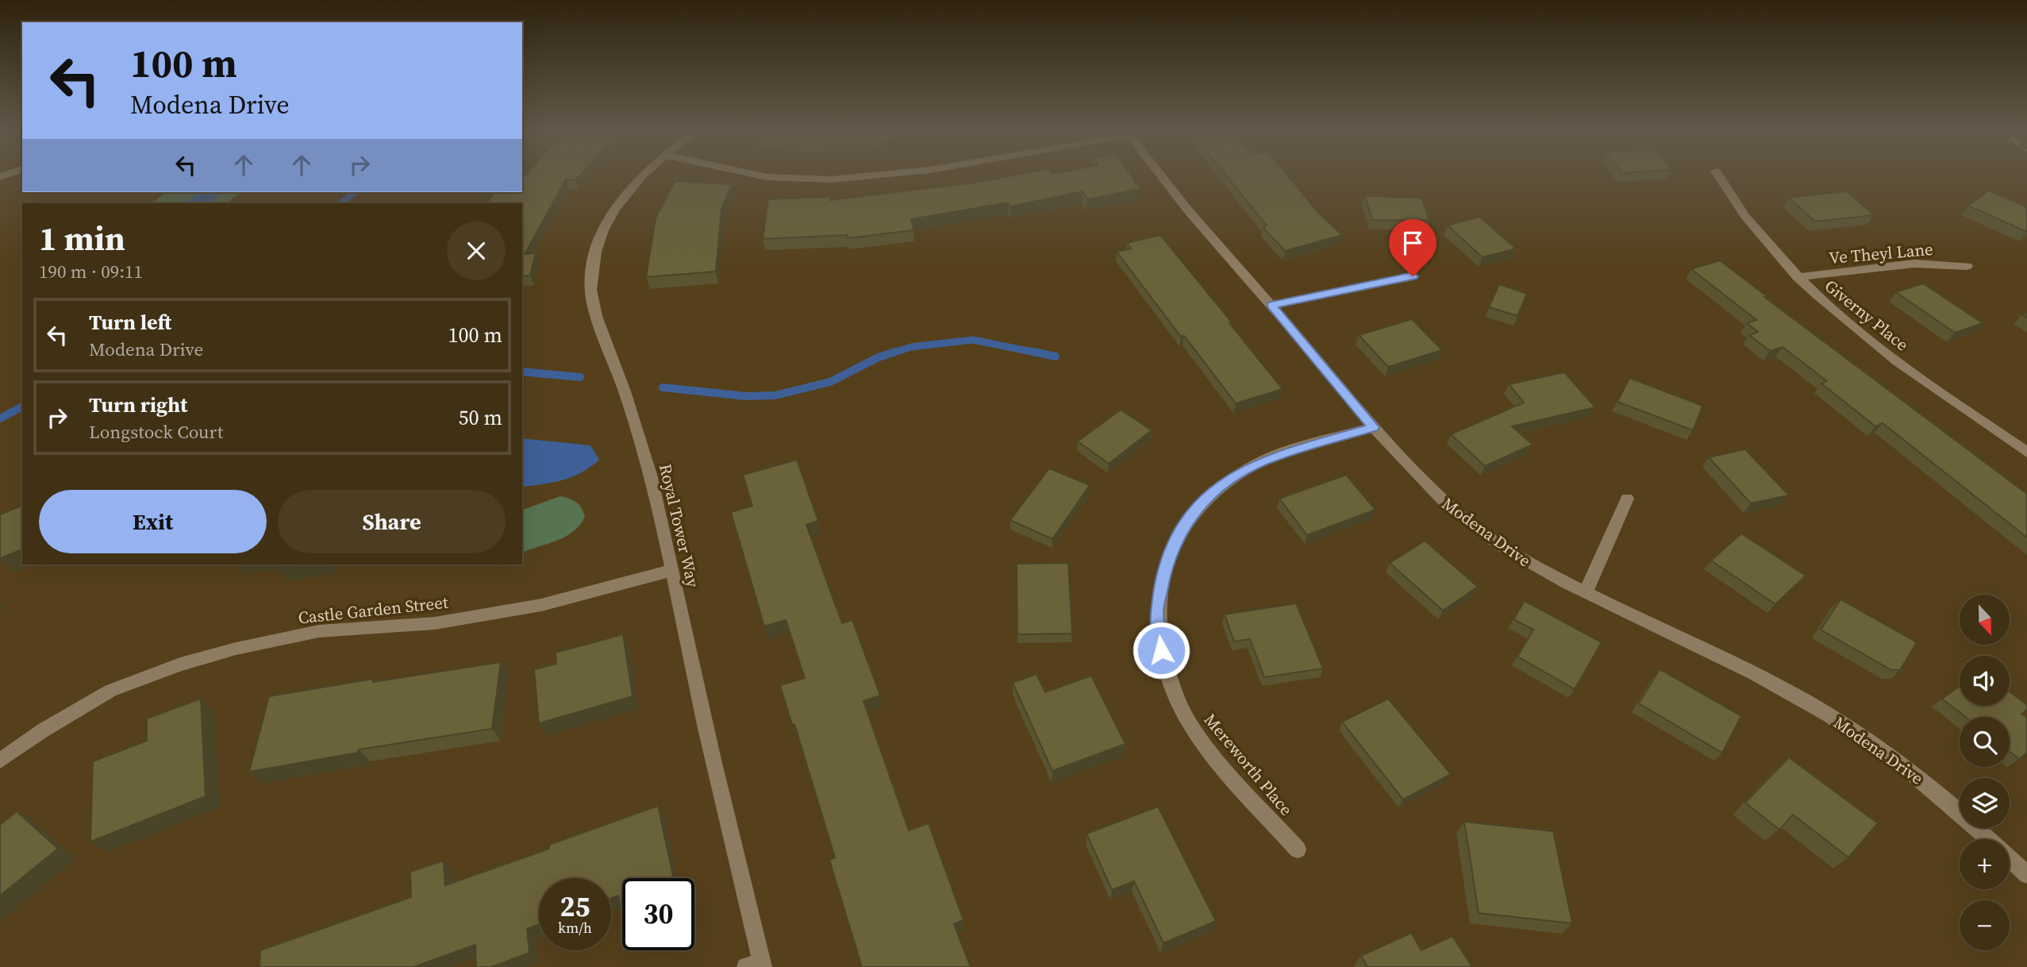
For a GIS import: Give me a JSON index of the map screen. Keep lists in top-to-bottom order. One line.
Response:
{"streets":{"street":["Ve Theyl Lane","Giverny Place","Royal Tower Way","Modena Drive","Castle Garden Street","Mereworth Place"]},"crossings":[["Ve Theyl Lane","Giverny Place"],["Royal Tower Way","Castle Garden Street"],["Modena Drive","Mereworth Place"]],"north":"bottom","page":{"turn":["100 m","Modena Drive"],"heading":["1 min","190 m · 09:11"],"list":[{"name":"Turn left","note":"Modena Drive","value":"100 m"},{"name":"Turn right","note":"Longstock Court","value":"50 m"}],"buttons":["Exit","Share"],"map_buttons":["+","−"],"speed":"25 km/h","limit":"30"}}
